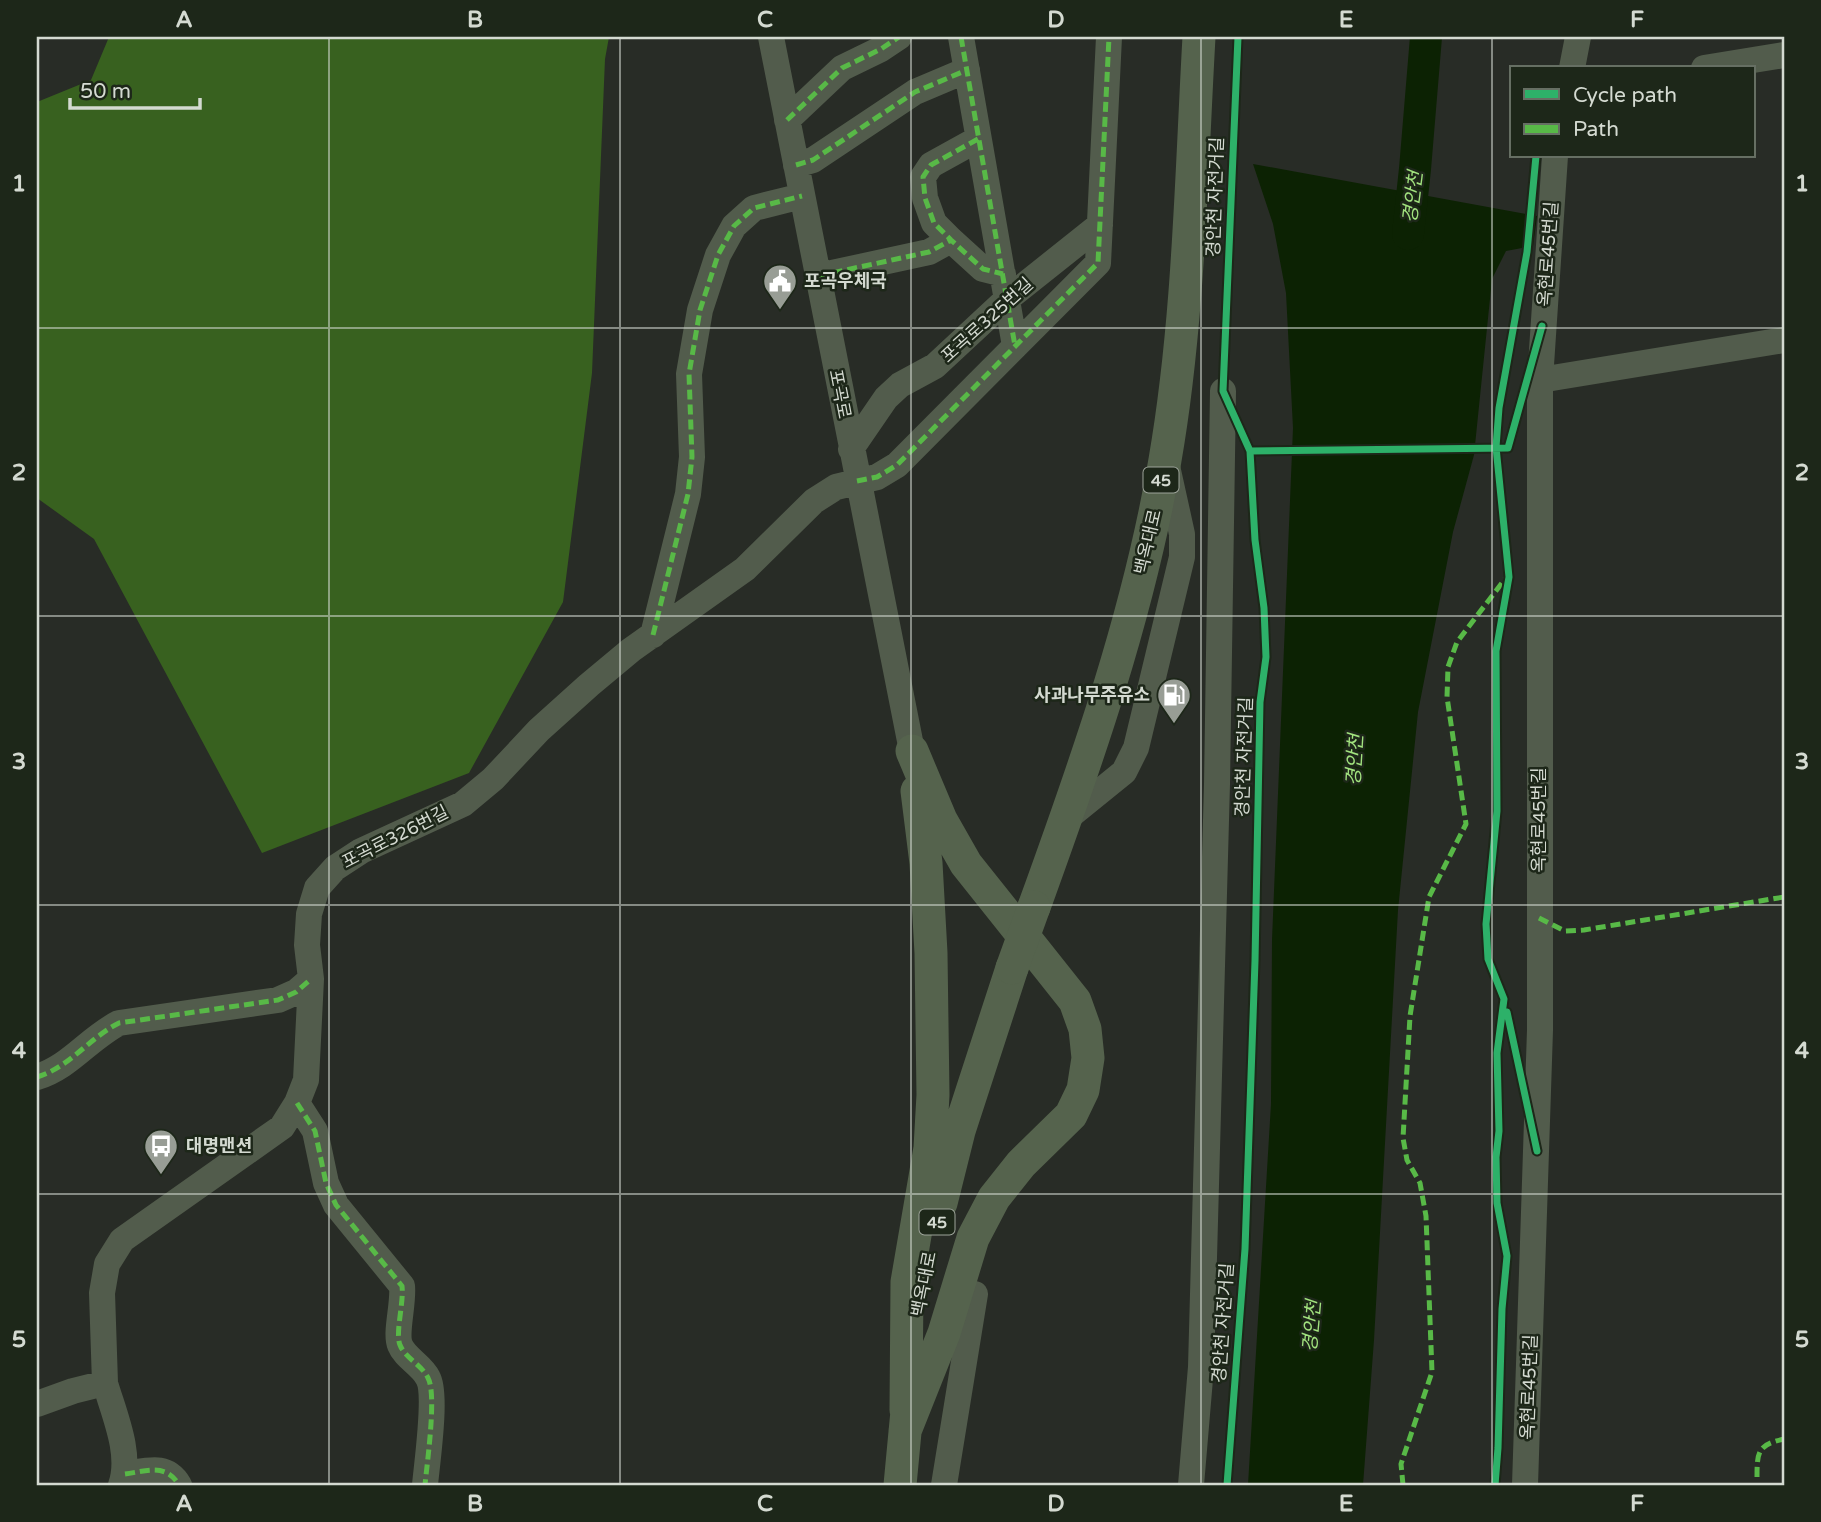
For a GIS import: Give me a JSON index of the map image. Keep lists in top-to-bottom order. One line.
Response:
{"streets":{"main road":["45","백옥대로"],"street":["옥현로45번길","포곡로325번길","포곡로","포곡로326번길"],"cycle path":["경안천 자전거길"]},"crossings":[["포곡로325번길","포곡로"],["포곡로325번길","포곡로326번길"],["포곡로","포곡로326번길"]],"water":["경안천"],"places":{"public building":["포곡우체국"],"fuel station":["사과나무주유소"],"bus stop":["대명맨션"]},"legend":["Cycle path","Path"],"scale_bar":"50 m","grid":{"columns":["A","B","C","D","E","F"],"rows":["1","2","3","4","5"]}}
